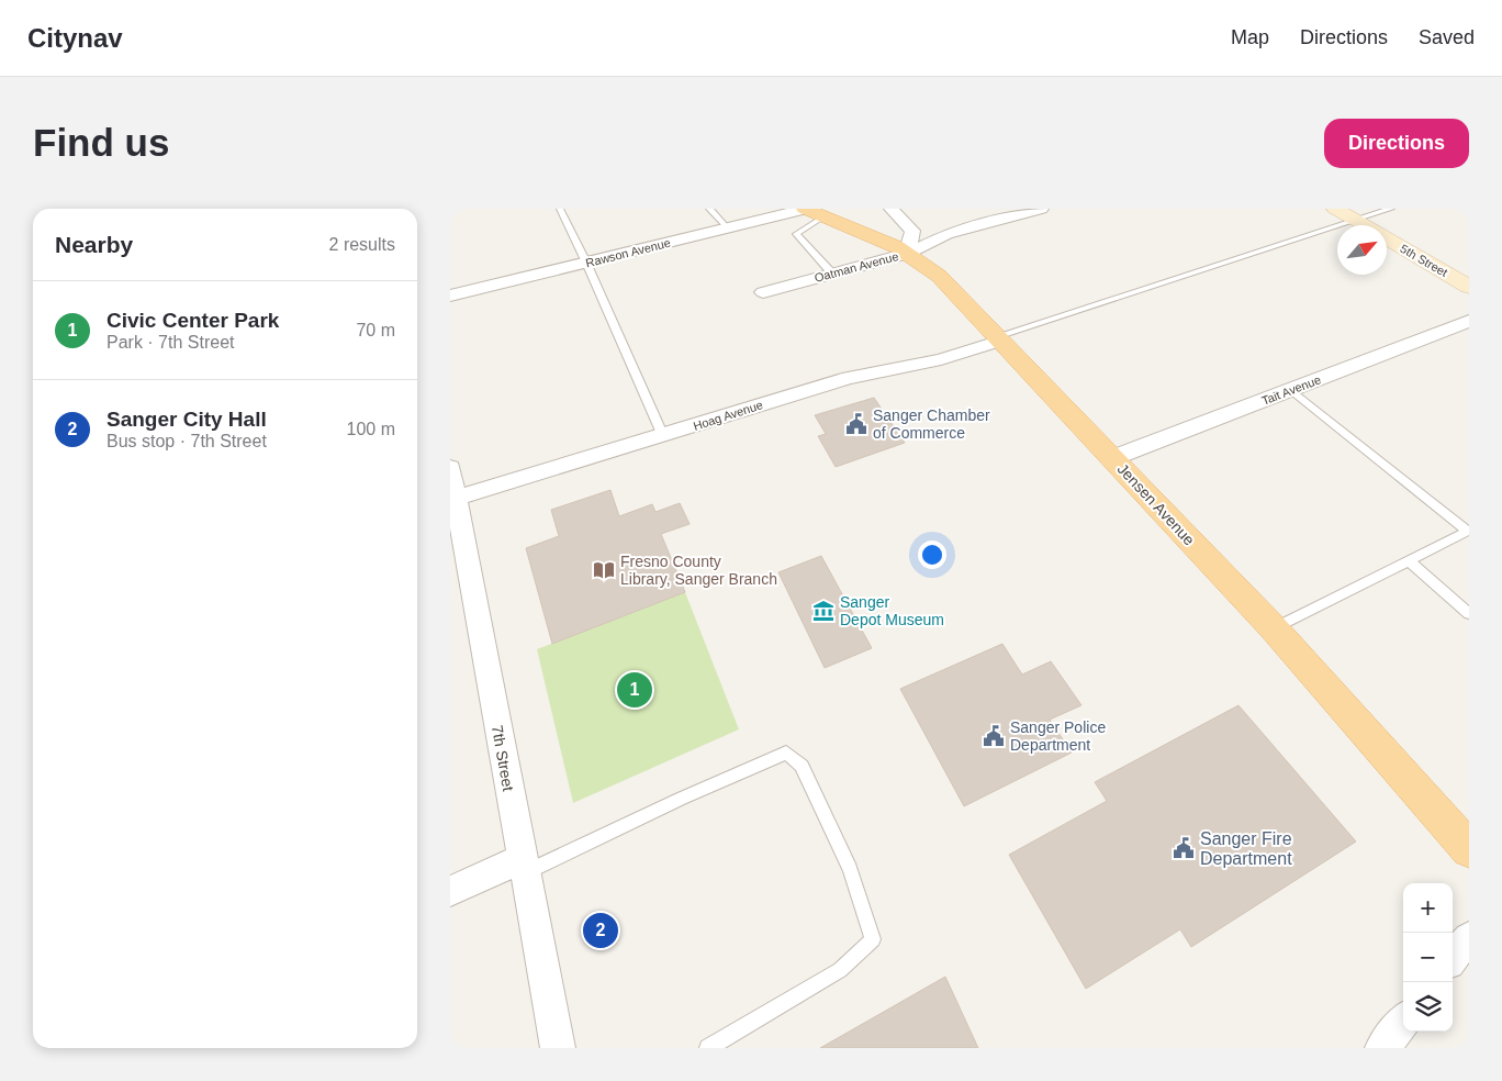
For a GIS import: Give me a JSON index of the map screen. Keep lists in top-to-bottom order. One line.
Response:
{"streets":{"main road":["Jensen Avenue"],"street":["Rawson Avenue","5th Street","Oatman Avenue","Tait Avenue","Hoag Avenue","7th Street"]},"crossings":[["Rawson Avenue","Jensen Avenue"],["Oatman Avenue","Jensen Avenue"],["Tait Avenue","Jensen Avenue"],["Hoag Avenue","Jensen Avenue"],["Hoag Avenue","7th Street"]],"places":{"public building":["Sanger Chamber of Commerce","Sanger Police Department","Sanger Fire Department"],"library":["Fresno County Library, Sanger Branch"],"museum":["Sanger Depot Museum"]},"north":"top right","page":{"header":"Citynav","nav":["Map","Directions","Saved"],"buttons":"Directions","title":"Find us","heading":["Nearby","2 results"],"list":[{"mark":"1","name":"Civic Center Park","note":"Park · 7th Street","value":"70 m"},{"mark":"2","name":"Sanger City Hall","note":"Bus stop · 7th Street","value":"100 m"}],"pins":["1","2"],"map_buttons":["+","−"]}}
